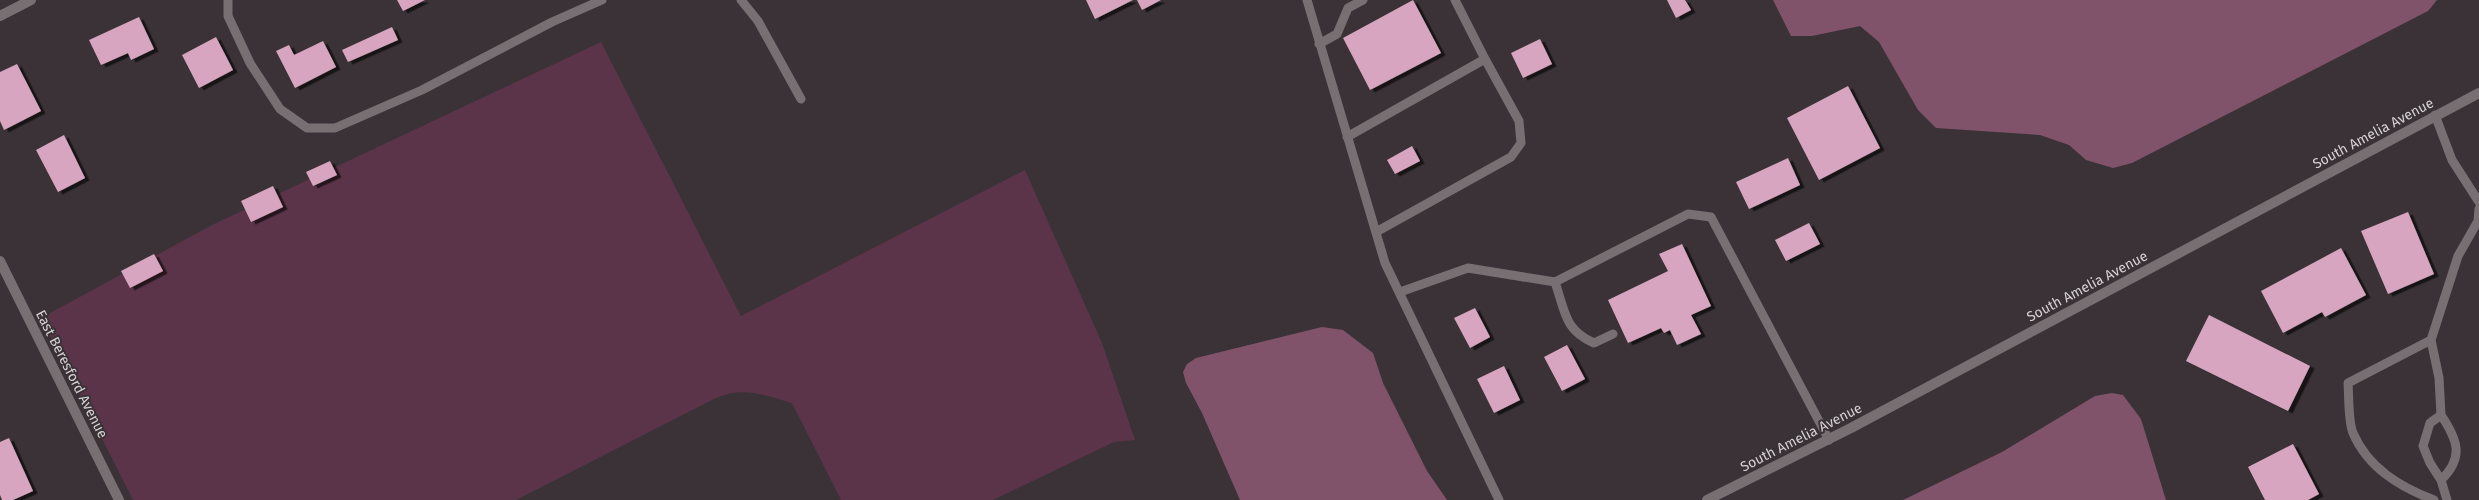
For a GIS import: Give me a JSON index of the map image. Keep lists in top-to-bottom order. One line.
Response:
{"streets":{"street":["South Amelia Avenue","East Beresford Avenue"]}}
